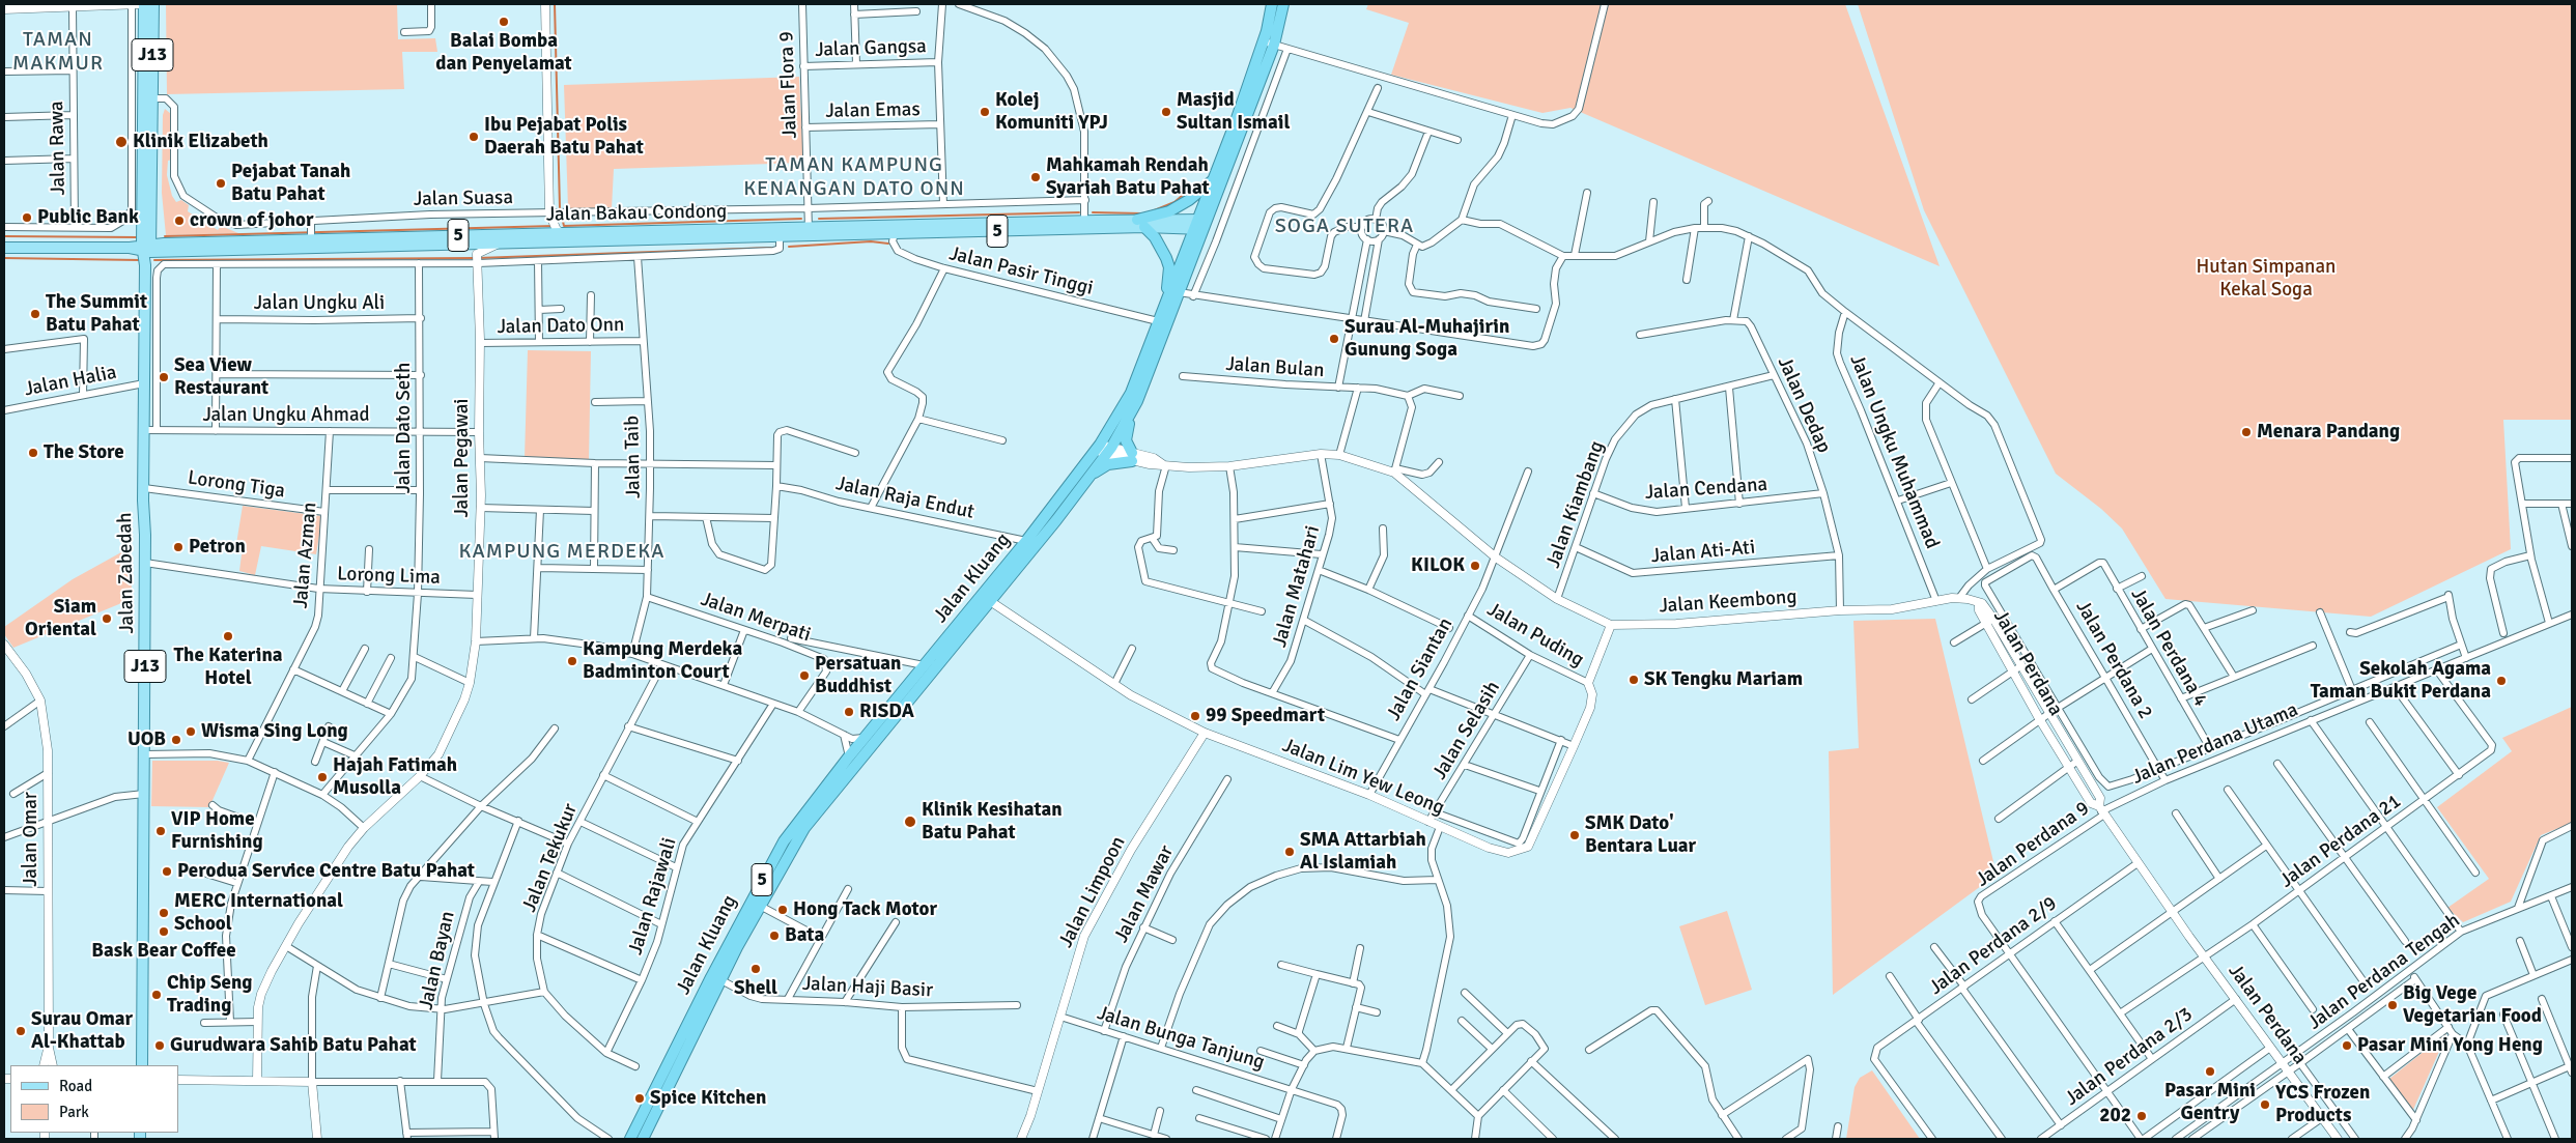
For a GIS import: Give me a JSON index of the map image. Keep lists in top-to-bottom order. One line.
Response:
{"streets":{"highway":["5","Jalan Kluang"],"main road":["J13","Jalan Bakau Condong","Jalan Zabedah"],"street":["Jalan Gangsa","Jalan Flora 9","Jalan Emas","Jalan Rawa","Jalan Suasa","Jalan Pasir Tinggi","Jalan Ungku Ali","Jalan Dato Onn","Jalan Bulan","Jalan Halia","Jalan Dedap","Jalan Ungku Ahmad","Jalan Dato Seth","Jalan Ungku Muhammad","Jalan Taib","Jalan Pegawai","Lorong Tiga","Jalan Cendana","Jalan Raja Endut","Jalan Kiambang","Jalan Ati-Ati","Jalan Azman","Lorong Lima","Jalan Matahari","Jalan Keembong","Jalan Merpati","Jalan Puding","Jalan Perdana 4","Jalan Perdana 2","Jalan Perdana","Jalan Siantan","Jalan Selasih","Jalan Perdana Utama","Jalan Lim Yew Leong","Jalan Omar","Jalan Perdana 21","Jalan Perdana 9","Jalan Tekukur","Jalan Limpoon","Jalan Mawar","Jalan Rajawali","Jalan Perdana 2/9","Jalan Bayan","Jalan Perdana Tengah","Jalan Haji Basir","Jalan Bunga Tanjung","Jalan Perdana 2/3"]},"crossings":[["Jalan Gangsa","Jalan Flora 9"],["J13","Jalan Suasa"],["J13","Jalan Bakau Condong"],["J13","Jalan Zabedah"],["Jalan Flora 9","Jalan Emas"],["Jalan Flora 9","Jalan Suasa"],["Jalan Flora 9","Jalan Bakau Condong"],["Jalan Suasa","Jalan Bakau Condong"],["Jalan Bakau Condong","Jalan Pasir Tinggi"],["Jalan Bakau Condong","Jalan Zabedah"],["Jalan Bakau Condong","Jalan Kluang"],["Jalan Pasir Tinggi","Jalan Kluang"],["Jalan Ungku Ali","Jalan Dato Seth"],["Jalan Dato Onn","Jalan Taib"],["Jalan Dato Onn","Jalan Pegawai"],["Jalan Halia","Jalan Zabedah"],["Jalan Dedap","Jalan Cendana"],["Jalan Dedap","Jalan Kiambang"],["Jalan Dedap","Jalan Ati-Ati"],["Jalan Dedap","Jalan Keembong"],["Jalan Ungku Ahmad","Jalan Dato Seth"],["Jalan Ungku Ahmad","Jalan Pegawai"],["Jalan Ungku Ahmad","Jalan Azman"],["Jalan Ungku Ahmad","Jalan Zabedah"],["Jalan Dato Seth","Lorong Lima"],["Jalan Ungku Muhammad","Jalan Keembong"],["Jalan Taib","Jalan Merpati"],["Jalan Pegawai","Lorong Lima"],["Lorong Tiga","Jalan Azman"],["Lorong Tiga","Jalan Zabedah"],["Jalan Cendana","Jalan Kiambang"],["Jalan Raja Endut","Jalan Kluang"],["Jalan Kiambang","Jalan Ati-Ati"],["Jalan Kiambang","Jalan Keembong"],["Jalan Azman","Lorong Lima"],["Jalan Zabedah","Lorong Lima"],["Jalan Kluang","Jalan Lim Yew Leong"],["Jalan Kluang","Jalan Haji Basir"],["Jalan Keembong","Jalan Perdana"],["Jalan Keembong","Jalan Siantan"],["Jalan Keembong","Jalan Lim Yew Leong"],["Jalan Puding","Jalan Siantan"],["Jalan Puding","Jalan Selasih"],["Jalan Puding","Jalan Lim Yew Leong"],["Jalan Perdana 4","Jalan Perdana 2"],["Jalan Perdana 2","Jalan Perdana Utama"],["Jalan Perdana","Jalan Perdana Utama"],["Jalan Perdana","Jalan Perdana 21"],["Jalan Perdana","Jalan Perdana 9"],["Jalan Perdana","Jalan Perdana 2/9"],["Jalan Perdana","Jalan Perdana Tengah"],["Jalan Perdana","Jalan Perdana 2/3"],["Jalan Siantan","Jalan Lim Yew Leong"],["Jalan Selasih","Jalan Lim Yew Leong"],["Jalan Perdana Utama","Jalan Perdana 21"],["Jalan Perdana Utama","Jalan Perdana 9"],["Jalan Lim Yew Leong","Jalan Limpoon"],["Jalan Perdana 9","Jalan Perdana 2/9"],["Jalan Perdana 9","Jalan Perdana 2/3"],["Jalan Tekukur","Jalan Rajawali"],["Jalan Limpoon","Jalan Bunga Tanjung"],["Jalan Mawar","Jalan Bunga Tanjung"]],"districts":["TAMAN MAKMUR","TAMAN KAMPUNG KENANGAN DATO ONN","SOGA SUTERA","KAMPUNG MERDEKA"],"parks":["Hutan Simpanan Kekal Soga"],"places":["Balai Bomba dan Penyelamat","Kolej Komuniti YPJ","Masjid Sultan Ismail","Ibu Pejabat Polis Daerah Batu Pahat","Klinik Elizabeth","Mahkamah Rendah Syariah Batu Pahat","Pejabat Tanah Batu Pahat","Public Bank","crown of johor","The Summit Batu Pahat","Surau Al-Muhajirin Gunung Soga","Sea View Restaurant","Menara Pandang","The Store","Petron","KILOK","Siam Oriental","The Katerina Hotel","Kampung Merdeka Badminton Court","Persatuan Buddhist","SK Tengku Mariam","Sekolah Agama Taman Bukit Perdana","RISDA","99 Speedmart","Wisma Sing Long","UOB","Hajah Fatimah Musolla","Klinik Kesihatan Batu Pahat","VIP Home Furnishing","SMK Dato' Bentara Luar","SMA Attarbiah Al Islamiah","Perodua Service Centre Batu Pahat","Hong Tack Motor","MERC International School","Bask Bear Coffee","Bata","Shell","Chip Seng Trading","Big Vege Vegetarian Food","Surau Omar Al-Khattab","Gurudwara Sahib Batu Pahat","Pasar Mini Yong Heng","Pasar Mini Gentry","Spice Kitchen","YCS Frozen Products","202"],"legend":["Road","Park"]}
